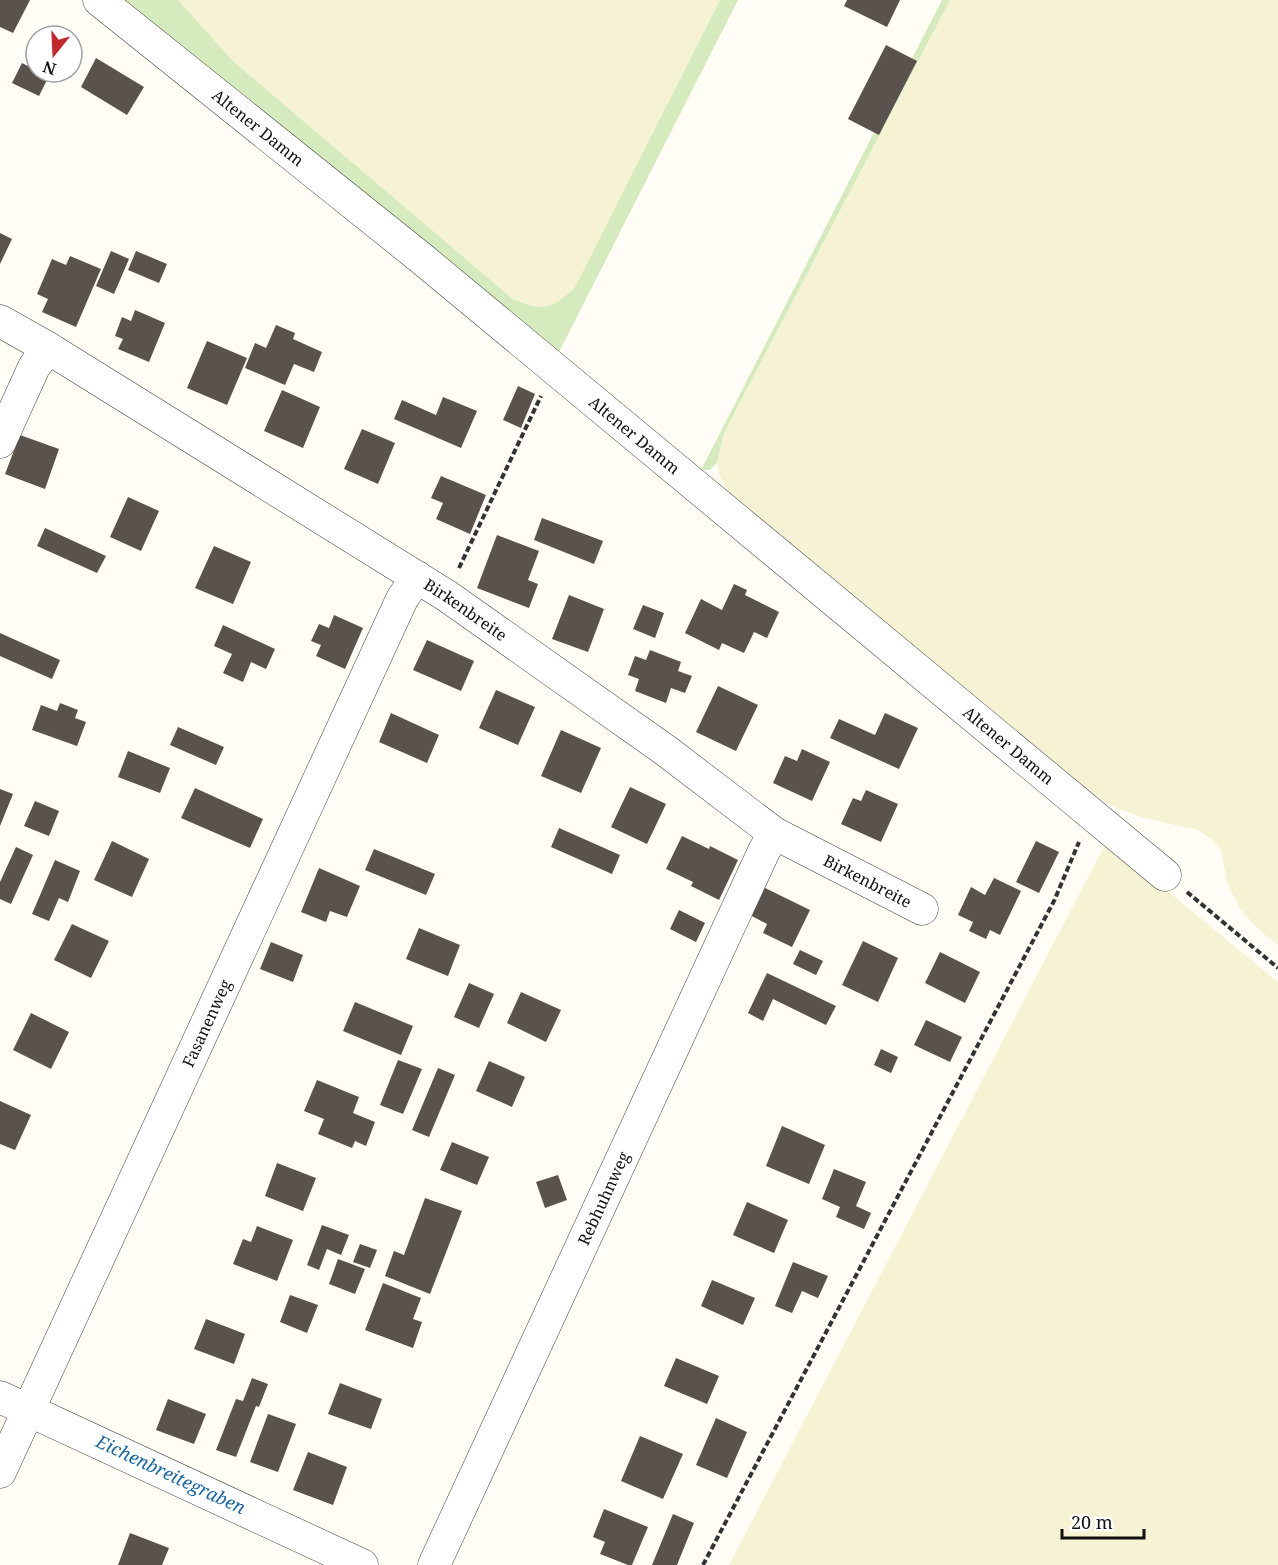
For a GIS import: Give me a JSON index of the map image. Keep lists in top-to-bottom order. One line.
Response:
{"streets":{"street":["Altener Damm","Birkenbreite","Fasanenweg","Rebhuhnweg"]},"crossings":[["Birkenbreite","Fasanenweg"],["Birkenbreite","Rebhuhnweg"]],"water":["Eichenbreitegraben"],"scale_bar":"20 m","north":"bottom"}
